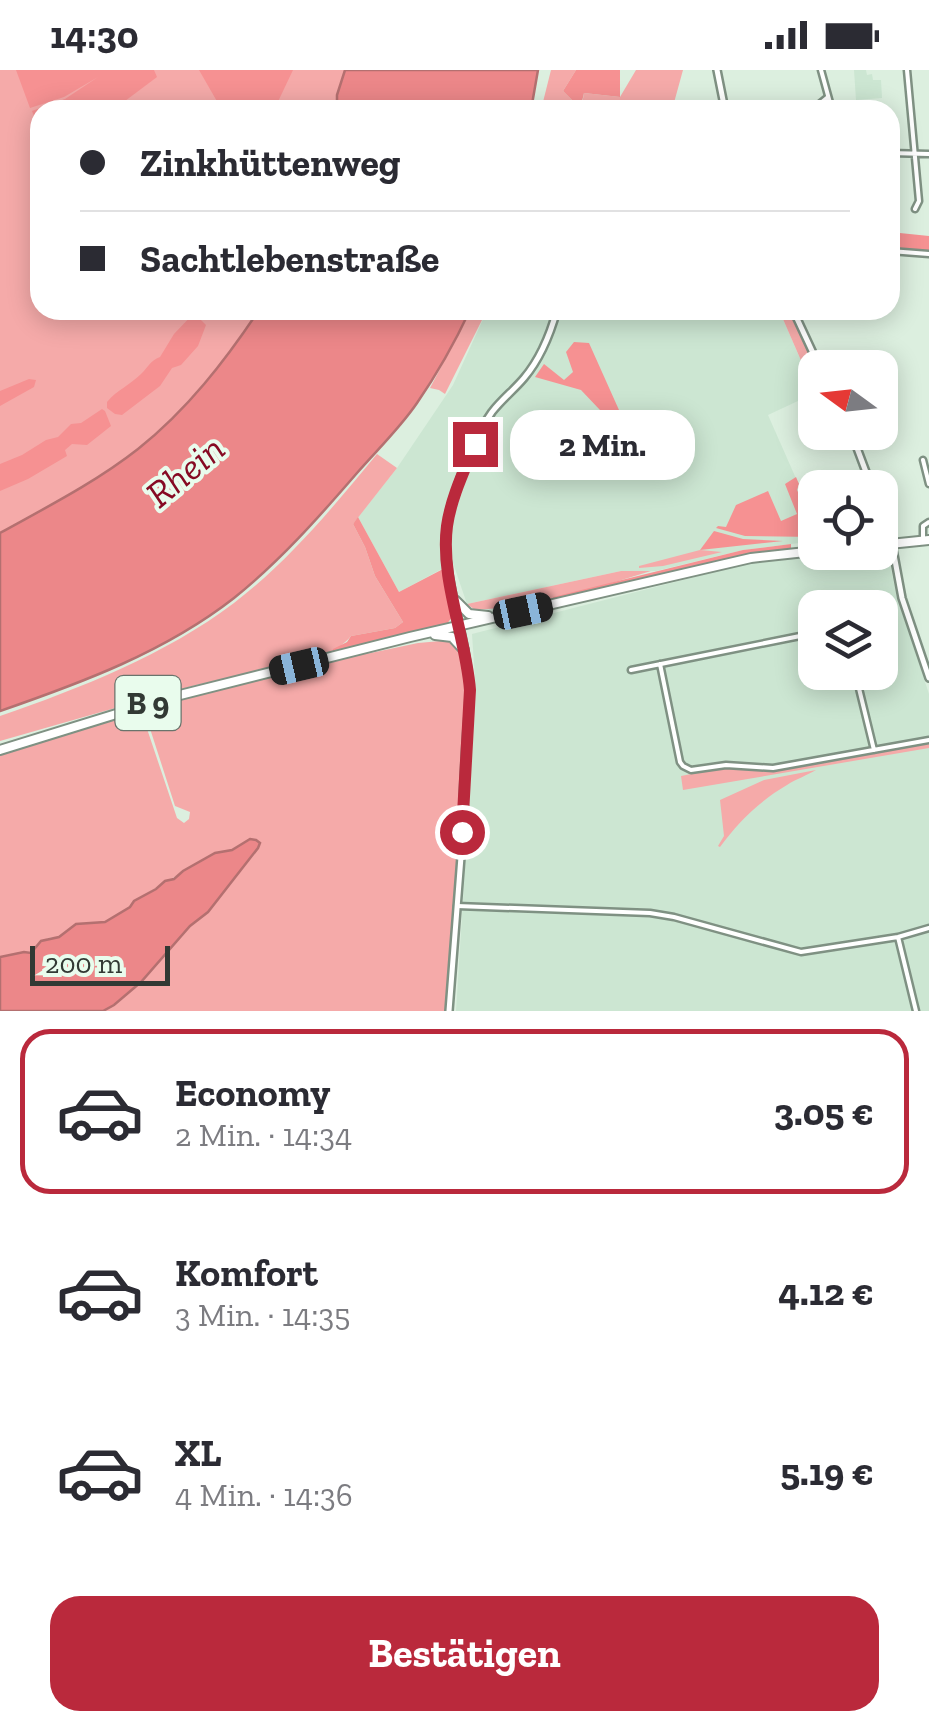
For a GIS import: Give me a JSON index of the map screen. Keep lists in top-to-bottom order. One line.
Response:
{"streets":{"main road":["B 9"]},"water":["Rhein"],"scale_bar":"200 m","north":"left","page":{"status":"14:30","banner":["Zinkhüttenweg","Sachtlebenstraße"],"bubble":"2 Min.","scale":"200 m","list":[{"name":"Economy","note":"2 Min. · 14:34","value":"3.05 €"},{"name":"Komfort","note":"3 Min. · 14:35","value":"4.12 €"},{"name":"XL","note":"4 Min. · 14:36","value":"5.19 €"}],"buttons":"Bestätigen"}}
